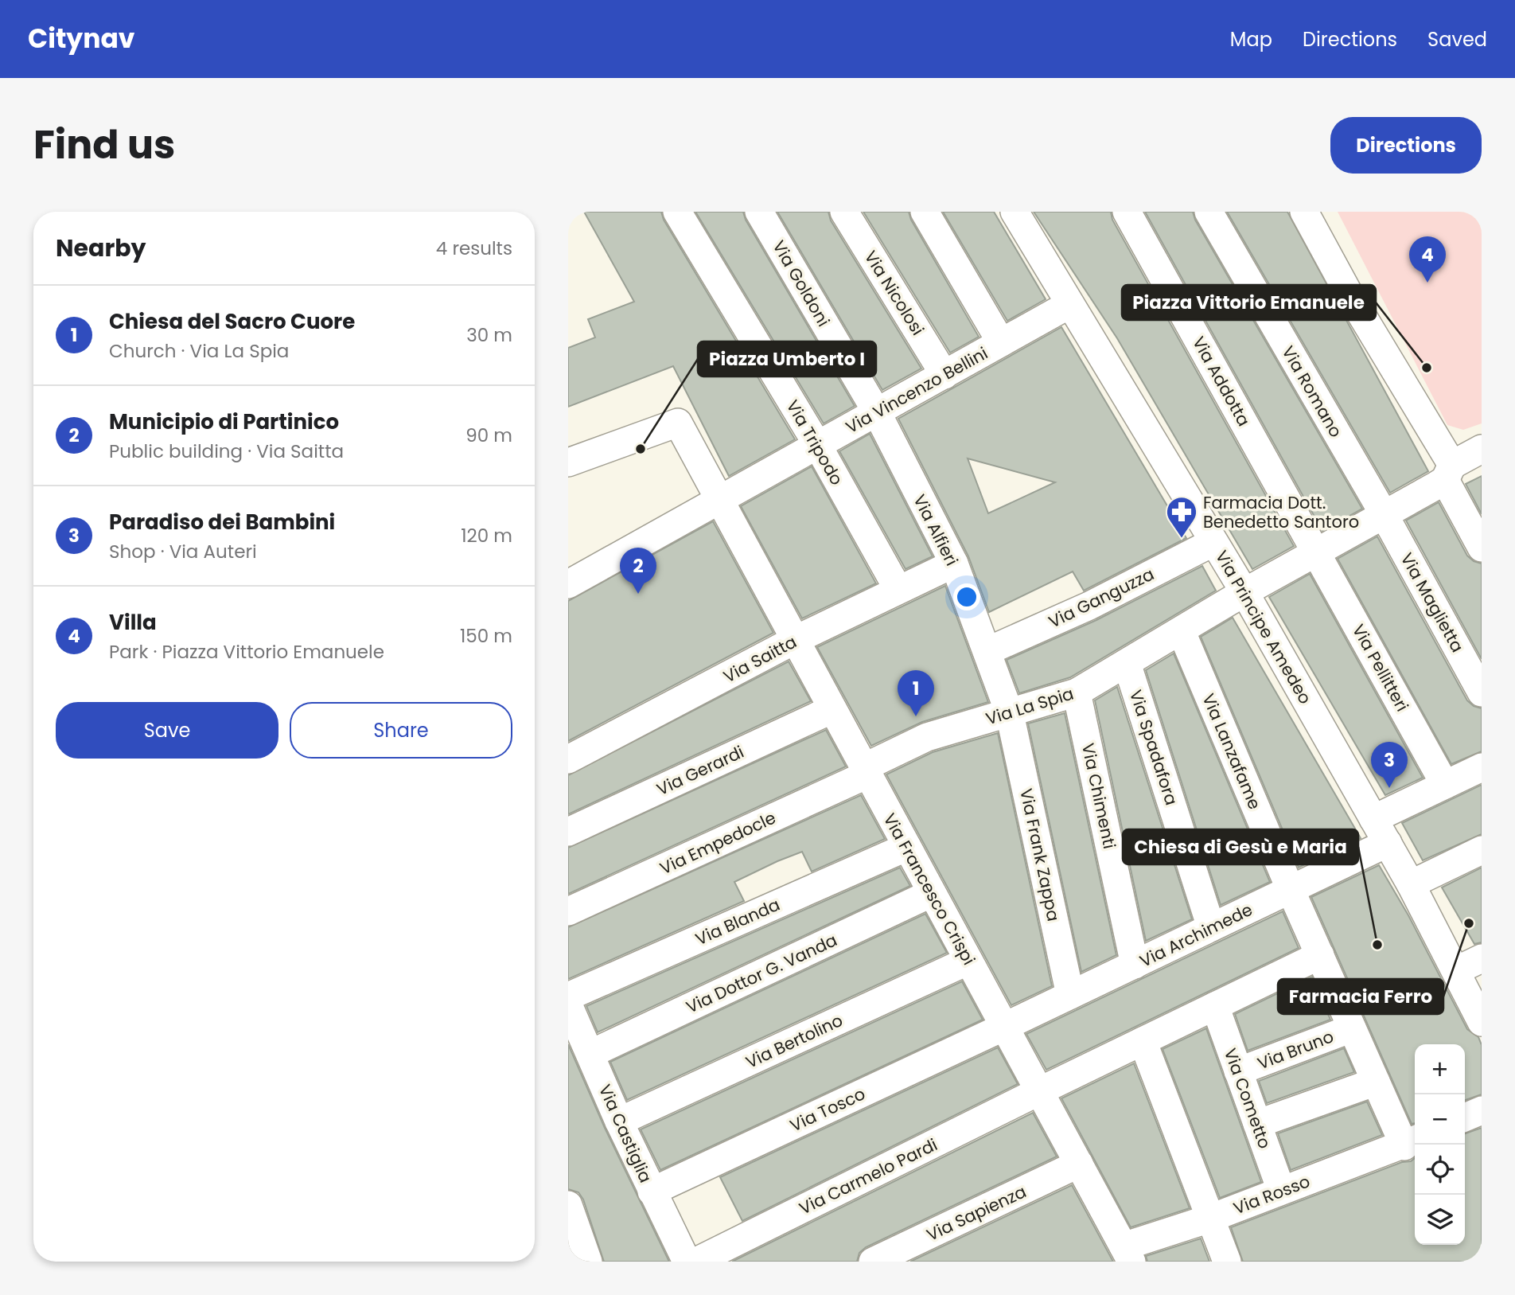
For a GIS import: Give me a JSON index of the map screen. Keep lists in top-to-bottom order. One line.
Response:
{"streets":{"street":["Via Goldoni","Via Nicolosi","Via Addotta","Via Vincenzo Bellini","Via Romano","Via Tripodo","Via Alfieri","Via Ganguzza","Via Maglietta","Via Principe Amedeo","Via Saitta","Via Pellitteri","Via La Spia","Via Spadafora","Via Lanzafame","Via Gerardi","Via Chimenti","Via Empedocle","Via Frank Zappa","Via Francesco Crispi","Via Blanda","Via Archimede","Via Dottor G. Vanda","Via Bertolino","Via Bruno","Via Cometto","Via Tosco","Via Castiglia","Via Carmelo Pardi","Via Rosso","Via Sapienza"]},"crossings":[["Via Goldoni","Via Vincenzo Bellini"],["Via Goldoni","Via Alfieri"],["Via Nicolosi","Via Vincenzo Bellini"],["Via Addotta","Via Pellitteri"],["Via Addotta","Via La Spia"],["Via Vincenzo Bellini","Via Tripodo"],["Via Vincenzo Bellini","Via Alfieri"],["Via Vincenzo Bellini","Via Principe Amedeo"],["Via Vincenzo Bellini","Via Francesco Crispi"],["Via Romano","Via Maglietta"],["Via Romano","Via La Spia"],["Via Tripodo","Via Saitta"],["Via Alfieri","Via Ganguzza"],["Via Alfieri","Via Saitta"],["Via Alfieri","Via La Spia"],["Via Alfieri","Via Frank Zappa"],["Via Ganguzza","Via Principe Amedeo"],["Via Maglietta","Via La Spia"],["Via Principe Amedeo","Via La Spia"],["Via Principe Amedeo","Via Archimede"],["Via Saitta","Via Francesco Crispi"],["Via Pellitteri","Via La Spia"],["Via La Spia","Via Spadafora"],["Via La Spia","Via Lanzafame"],["Via La Spia","Via Chimenti"],["Via La Spia","Via Empedocle"],["Via La Spia","Via Frank Zappa"],["Via La Spia","Via Francesco Crispi"],["Via Spadafora","Via Archimede"],["Via Lanzafame","Via Archimede"],["Via Lanzafame","Via Bruno"],["Via Lanzafame","Via Carmelo Pardi"],["Via Lanzafame","Via Rosso"],["Via Gerardi","Via Francesco Crispi"],["Via Chimenti","Via Archimede"],["Via Empedocle","Via Francesco Crispi"],["Via Frank Zappa","Via Archimede"],["Via Francesco Crispi","Via Blanda"],["Via Francesco Crispi","Via Archimede"],["Via Francesco Crispi","Via Dottor G. Vanda"],["Via Francesco Crispi","Via Bertolino"],["Via Francesco Crispi","Via Tosco"],["Via Francesco Crispi","Via Carmelo Pardi"],["Via Francesco Crispi","Via Rosso"],["Via Francesco Crispi","Via Sapienza"],["Via Archimede","Via Tosco"],["Via Dottor G. Vanda","Via Castiglia"],["Via Bertolino","Via Castiglia"],["Via Bruno","Via Cometto"],["Via Cometto","Via Carmelo Pardi"],["Via Cometto","Via Rosso"],["Via Tosco","Via Castiglia"]],"places":{"other":["Piazza Vittorio Emanuele","Piazza Umberto I","Farmacia Ferro","Chiesa di Gesù e Maria"],"pharmacy":["Farmacia Dott. Benedetto Santoro"]},"page":{"header":"Citynav","nav":["Map","Directions","Saved"],"title":"Find us","buttons":["Directions",["Save","Share"]],"heading":["Nearby","4 results"],"pins":["4","2","1","3"],"list":[{"mark":"1","name":"Chiesa del Sacro Cuore","note":"Church · Via La Spia","value":"30 m"},{"mark":"2","name":"Municipio di Partinico","note":"Public building · Via Saitta","value":"90 m"},{"mark":"3","name":"Paradiso dei Bambini","note":"Shop · Via Auteri","value":"120 m"},{"mark":"4","name":"Villa","note":"Park · Piazza Vittorio Emanuele","value":"150 m"}],"map_buttons":["+","−"]}}
